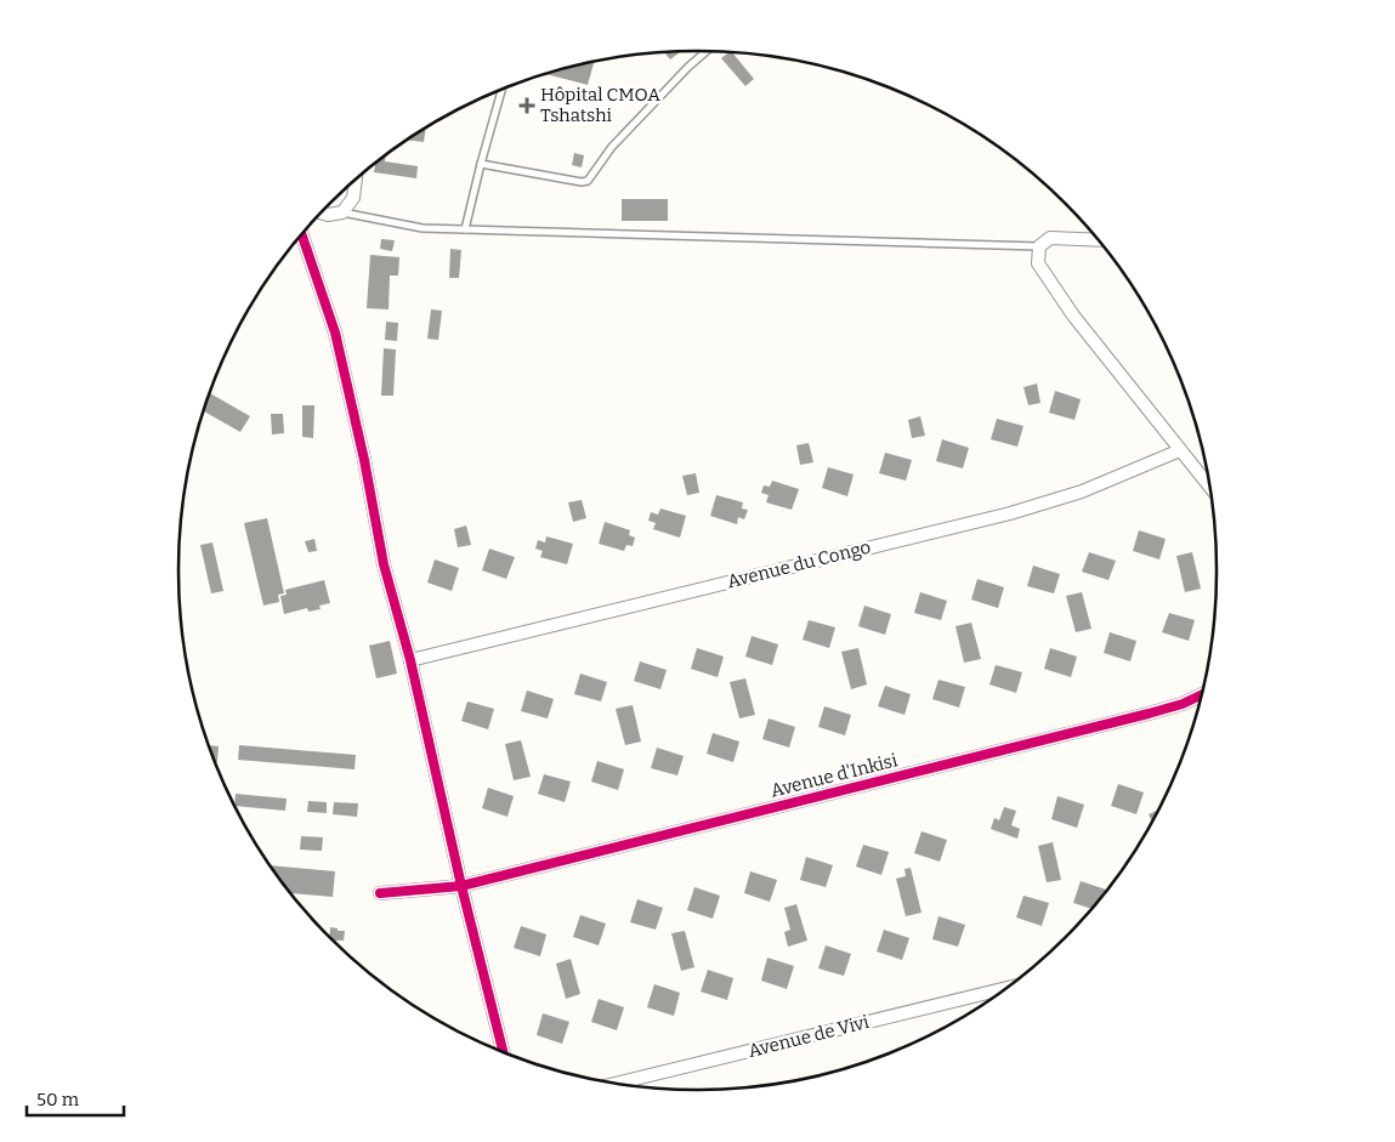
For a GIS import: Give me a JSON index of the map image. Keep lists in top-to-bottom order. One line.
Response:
{"streets":{"street":["Avenue du Congo","Avenue d'Inkisi","Avenue de Vivi"]},"places":{"health":["Hôpital CMOA Tshatshi"]},"scale_bar":"50 m"}
